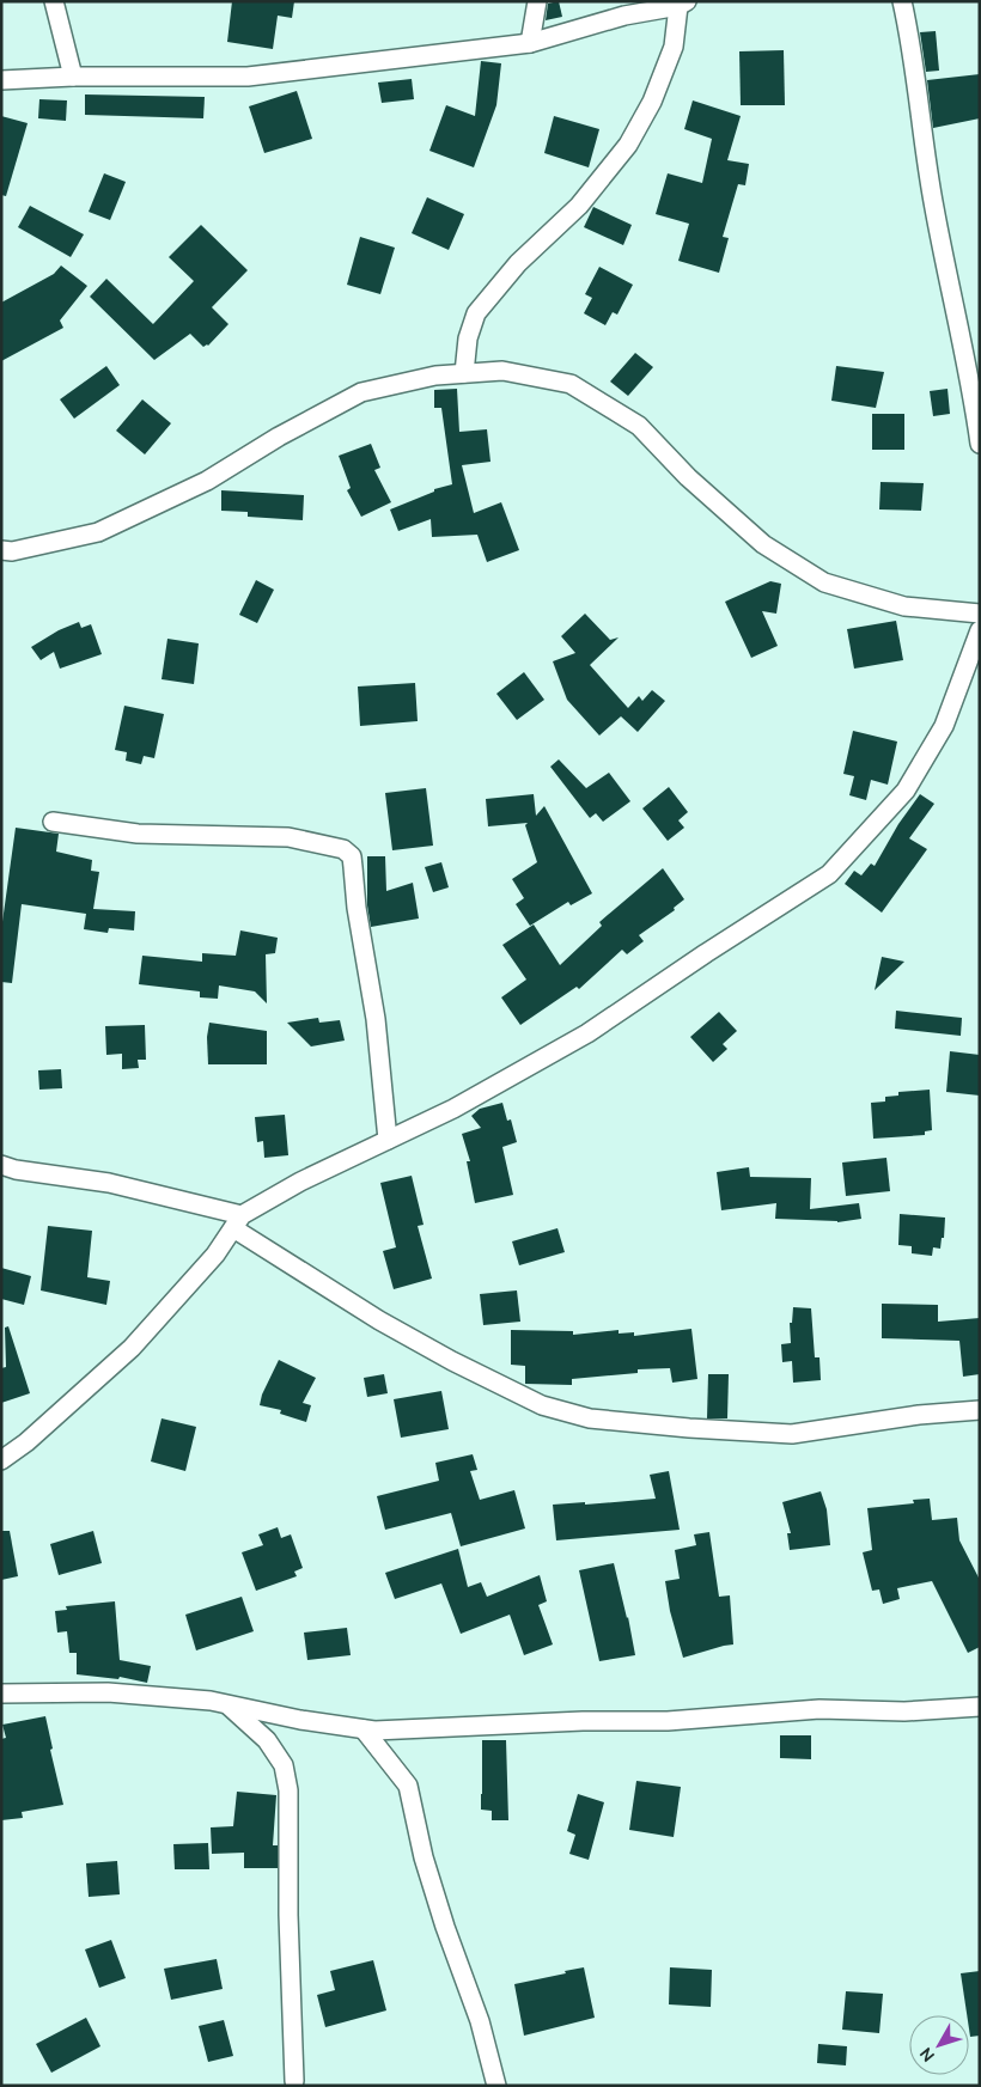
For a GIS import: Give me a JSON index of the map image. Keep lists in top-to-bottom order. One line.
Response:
{"north":"bottom left"}
